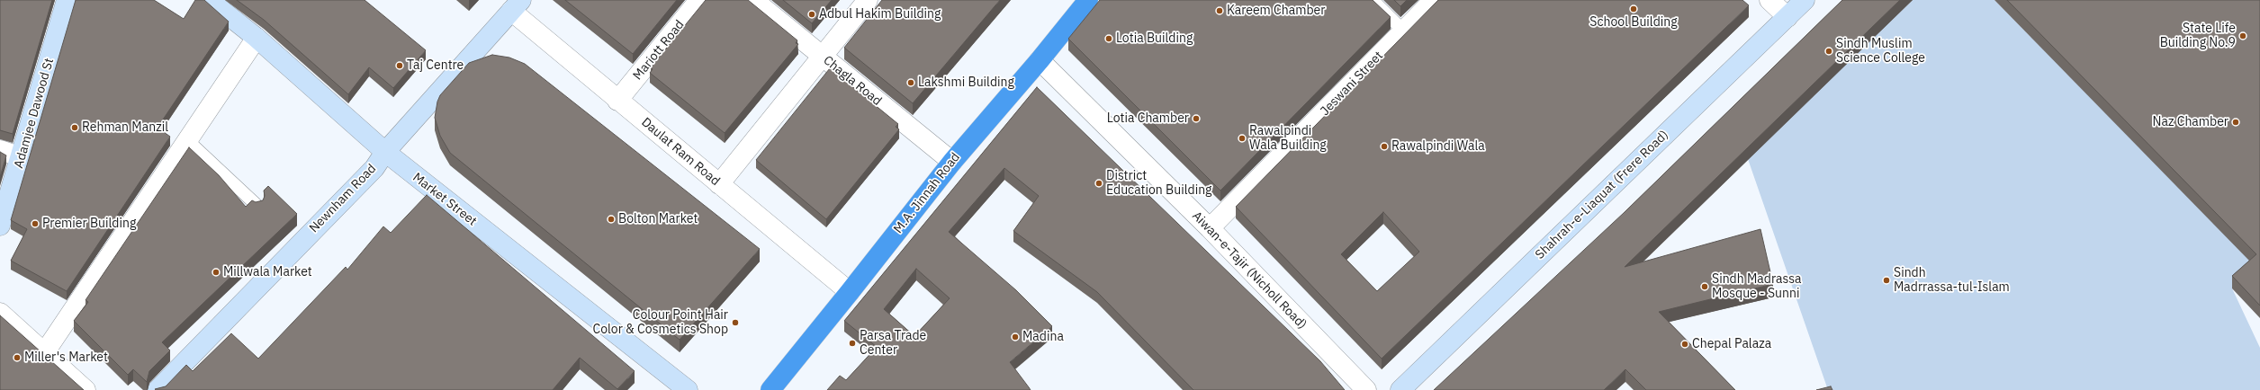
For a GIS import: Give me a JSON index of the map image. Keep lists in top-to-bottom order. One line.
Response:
{"streets":{"highway":["M.A. Jinnah Road"],"street":["Mariott Road","Chagla Road","Jeswani Street","Adamjee Dawood St","Daulat Ram Road","Shahrah-e-Liaquat (Frere Road)","Newnham Road","Market Street","Aiwan-e-Tajir (Nicholl Road)"]},"crossings":[["Mariott Road","Daulat Ram Road"],["Chagla Road","M.A. Jinnah Road"],["Jeswani Street","Aiwan-e-Tajir (Nicholl Road)"],["Daulat Ram Road","M.A. Jinnah Road"],["Daulat Ram Road","Newnham Road"],["M.A. Jinnah Road","Aiwan-e-Tajir (Nicholl Road)"],["Newnham Road","Market Street"]],"places":["School Building","Kareem Chamber","Adbul Hakim Building","State Life Building No.9","Lotia Building","Sindh Muslim Science College","Taj Centre","Lakshmi Building","Lotia Chamber","Naz Chamber","Rehman Manzil","Rawalpindi Wala Building","Rawalpindi Wala","District Education Building","Bolton Market","Premier Building","Millwala Market","Sindh Madrrassa-tul-Islam","Sindh Madrassa Mosque - Sunni","Colour Point Hair Color & Cosmetics Shop","Madina","Parsa Trade Center","Chepal Palaza","Miller's Market"]}
